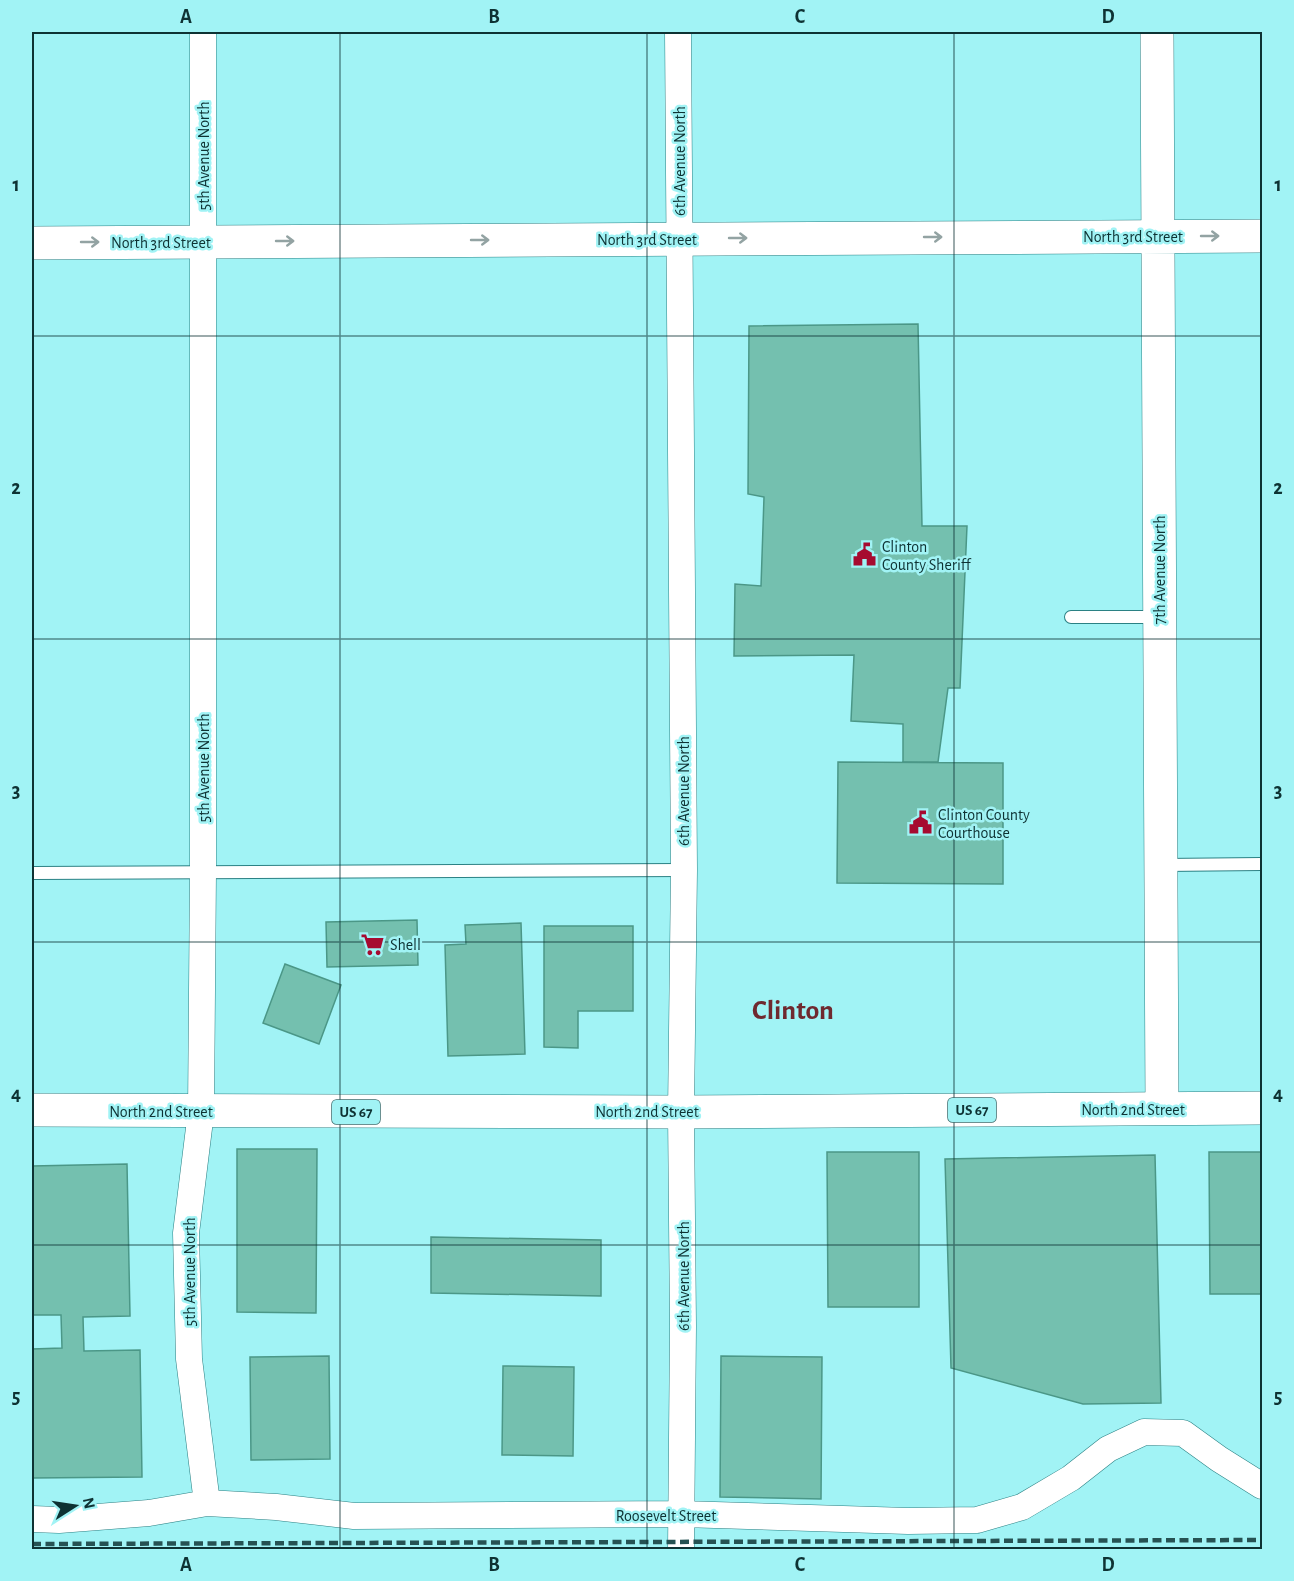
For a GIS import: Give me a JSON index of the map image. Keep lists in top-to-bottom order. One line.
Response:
{"streets":{"main road":["North 3rd Street","7th Avenue North","North 2nd Street","US 67"],"street":["5th Avenue North","6th Avenue North","Roosevelt Street"]},"crossings":[["5th Avenue North","North 3rd Street"],["5th Avenue North","North 2nd Street"],["5th Avenue North","Roosevelt Street"],["6th Avenue North","North 3rd Street"],["6th Avenue North","North 2nd Street"],["6th Avenue North","Roosevelt Street"],["North 3rd Street","7th Avenue North"],["7th Avenue North","North 2nd Street"]],"one_way":["North 3rd Street"],"districts":["Clinton"],"places":{"public building":["Clinton County Sheriff","Clinton County Courthouse"],"supermarket":["Shell"]},"north":"right","grid":{"columns":["A","B","C","D"],"rows":["1","2","3","4","5"]}}
